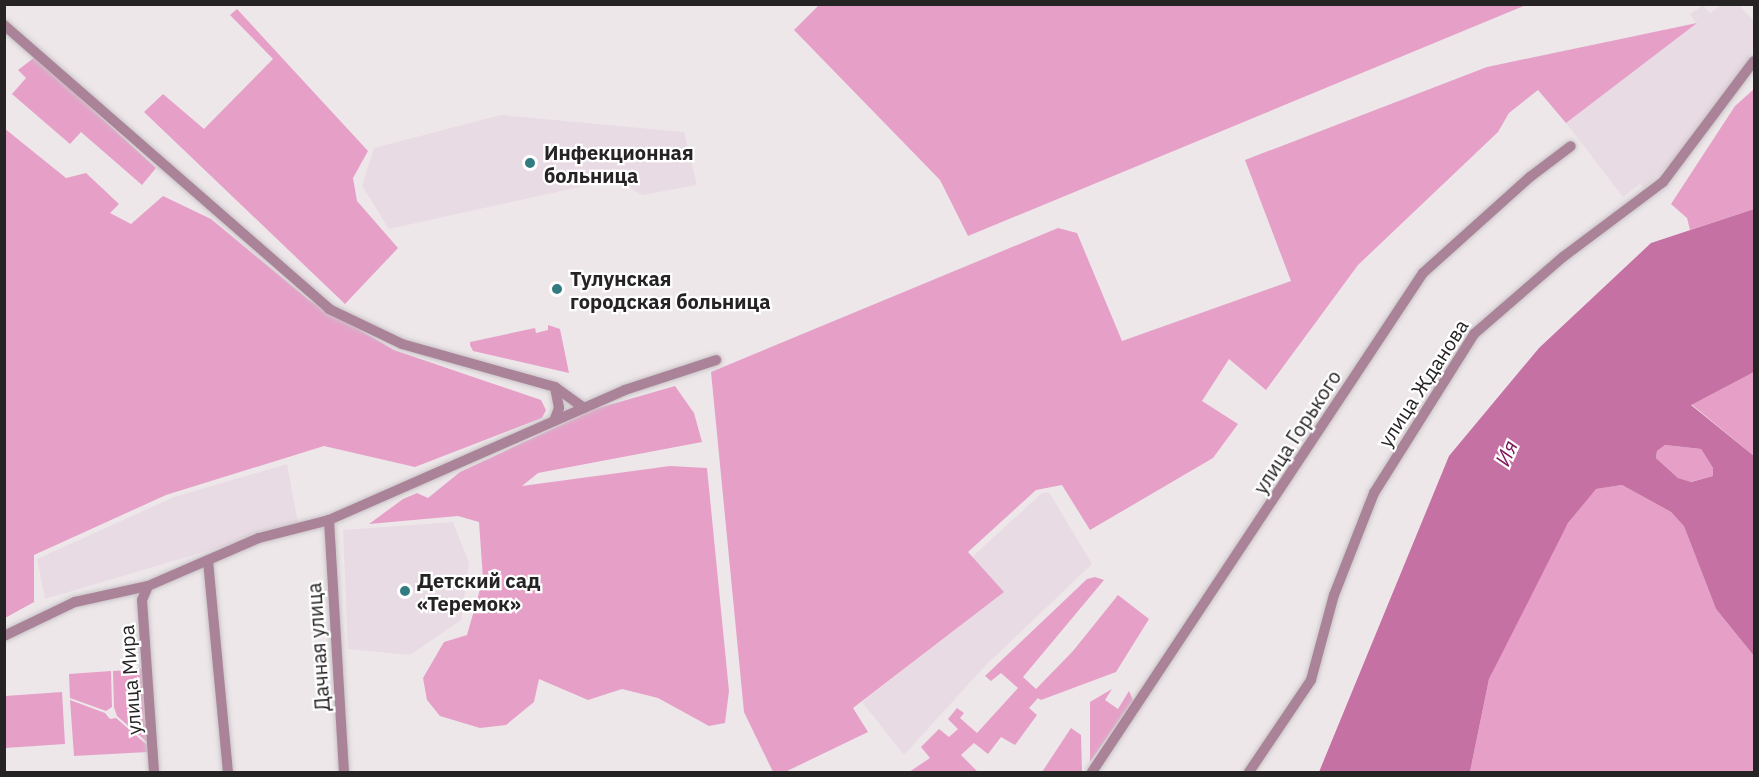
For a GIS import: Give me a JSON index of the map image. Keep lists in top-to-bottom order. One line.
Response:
{"streets":{"street":["улица Жданова","улица Горького","Дачная улица","улица Мира"]},"water":["Ия"],"places":["Инфекционная больница","Тулунская городская больница","Детский сад «Теремок»"]}
